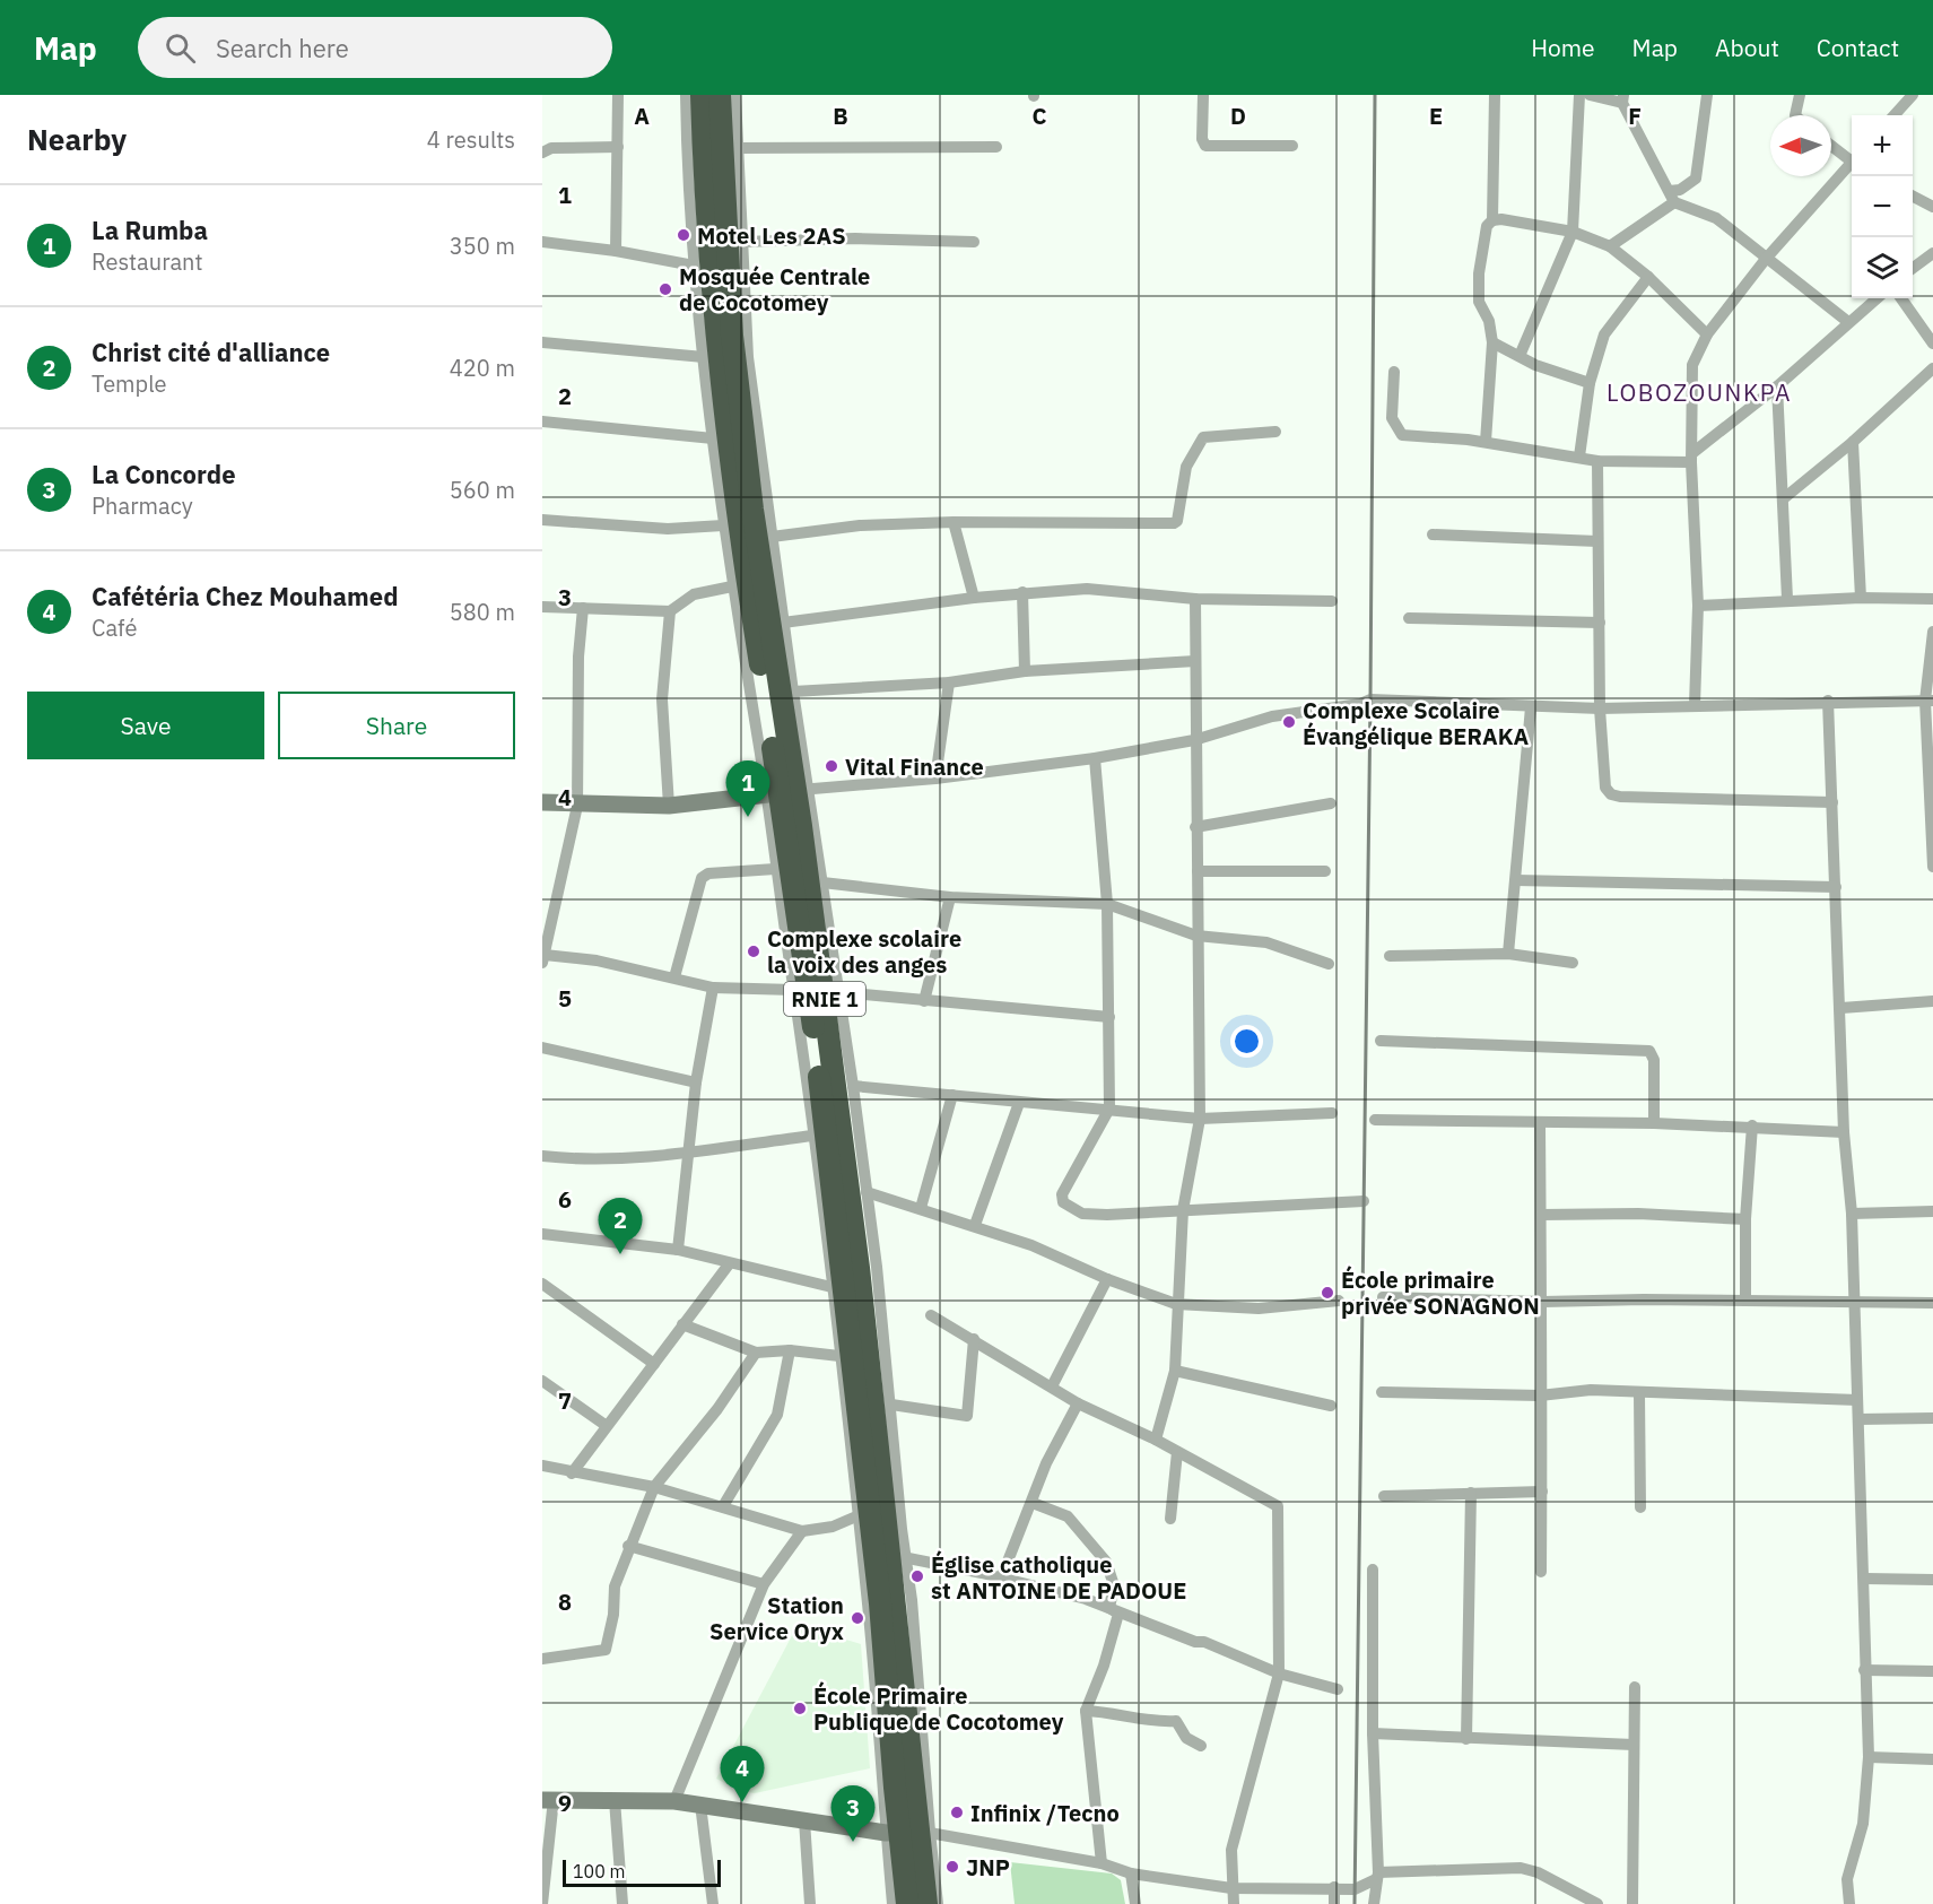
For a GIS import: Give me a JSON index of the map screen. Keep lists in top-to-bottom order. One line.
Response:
{"streets":{"highway":["RNIE 1"]},"districts":["LOBOZOUNKPA"],"places":["Motel Les 2AS","Mosquée Centrale de Cocotomey","Complexe Scolaire Évangélique BERAKA","Vital Finance","Complexe scolaire la voix des anges","École primaire privée SONAGNON","Église catholique st ANTOINE DE PADOUE","Station Service Oryx","École Primaire Publique de Cocotomey","Infinix /Tecno","JNP"],"scale_bar":"100 m","north":"left","page":{"header":"Map","search":"Search here","nav":["Home","Map","About","Contact"],"heading":["Nearby","4 results"],"map_buttons":["+","−"],"list":[{"mark":"1","name":"La Rumba","note":"Restaurant","value":"350 m"},{"mark":"2","name":"Christ cité d'alliance","note":"Temple","value":"420 m"},{"mark":"3","name":"La Concorde","note":"Pharmacy","value":"560 m"},{"mark":"4","name":"Cafétéria Chez Mouhamed","note":"Café","value":"580 m"}],"buttons":["Save","Share"],"pins":["1","2","4","3"],"scale":"100 m"},"grid":{"columns":["A","B","C","D","E","F"],"rows":["1","2","3","4","5","6","7","8","9"]}}
